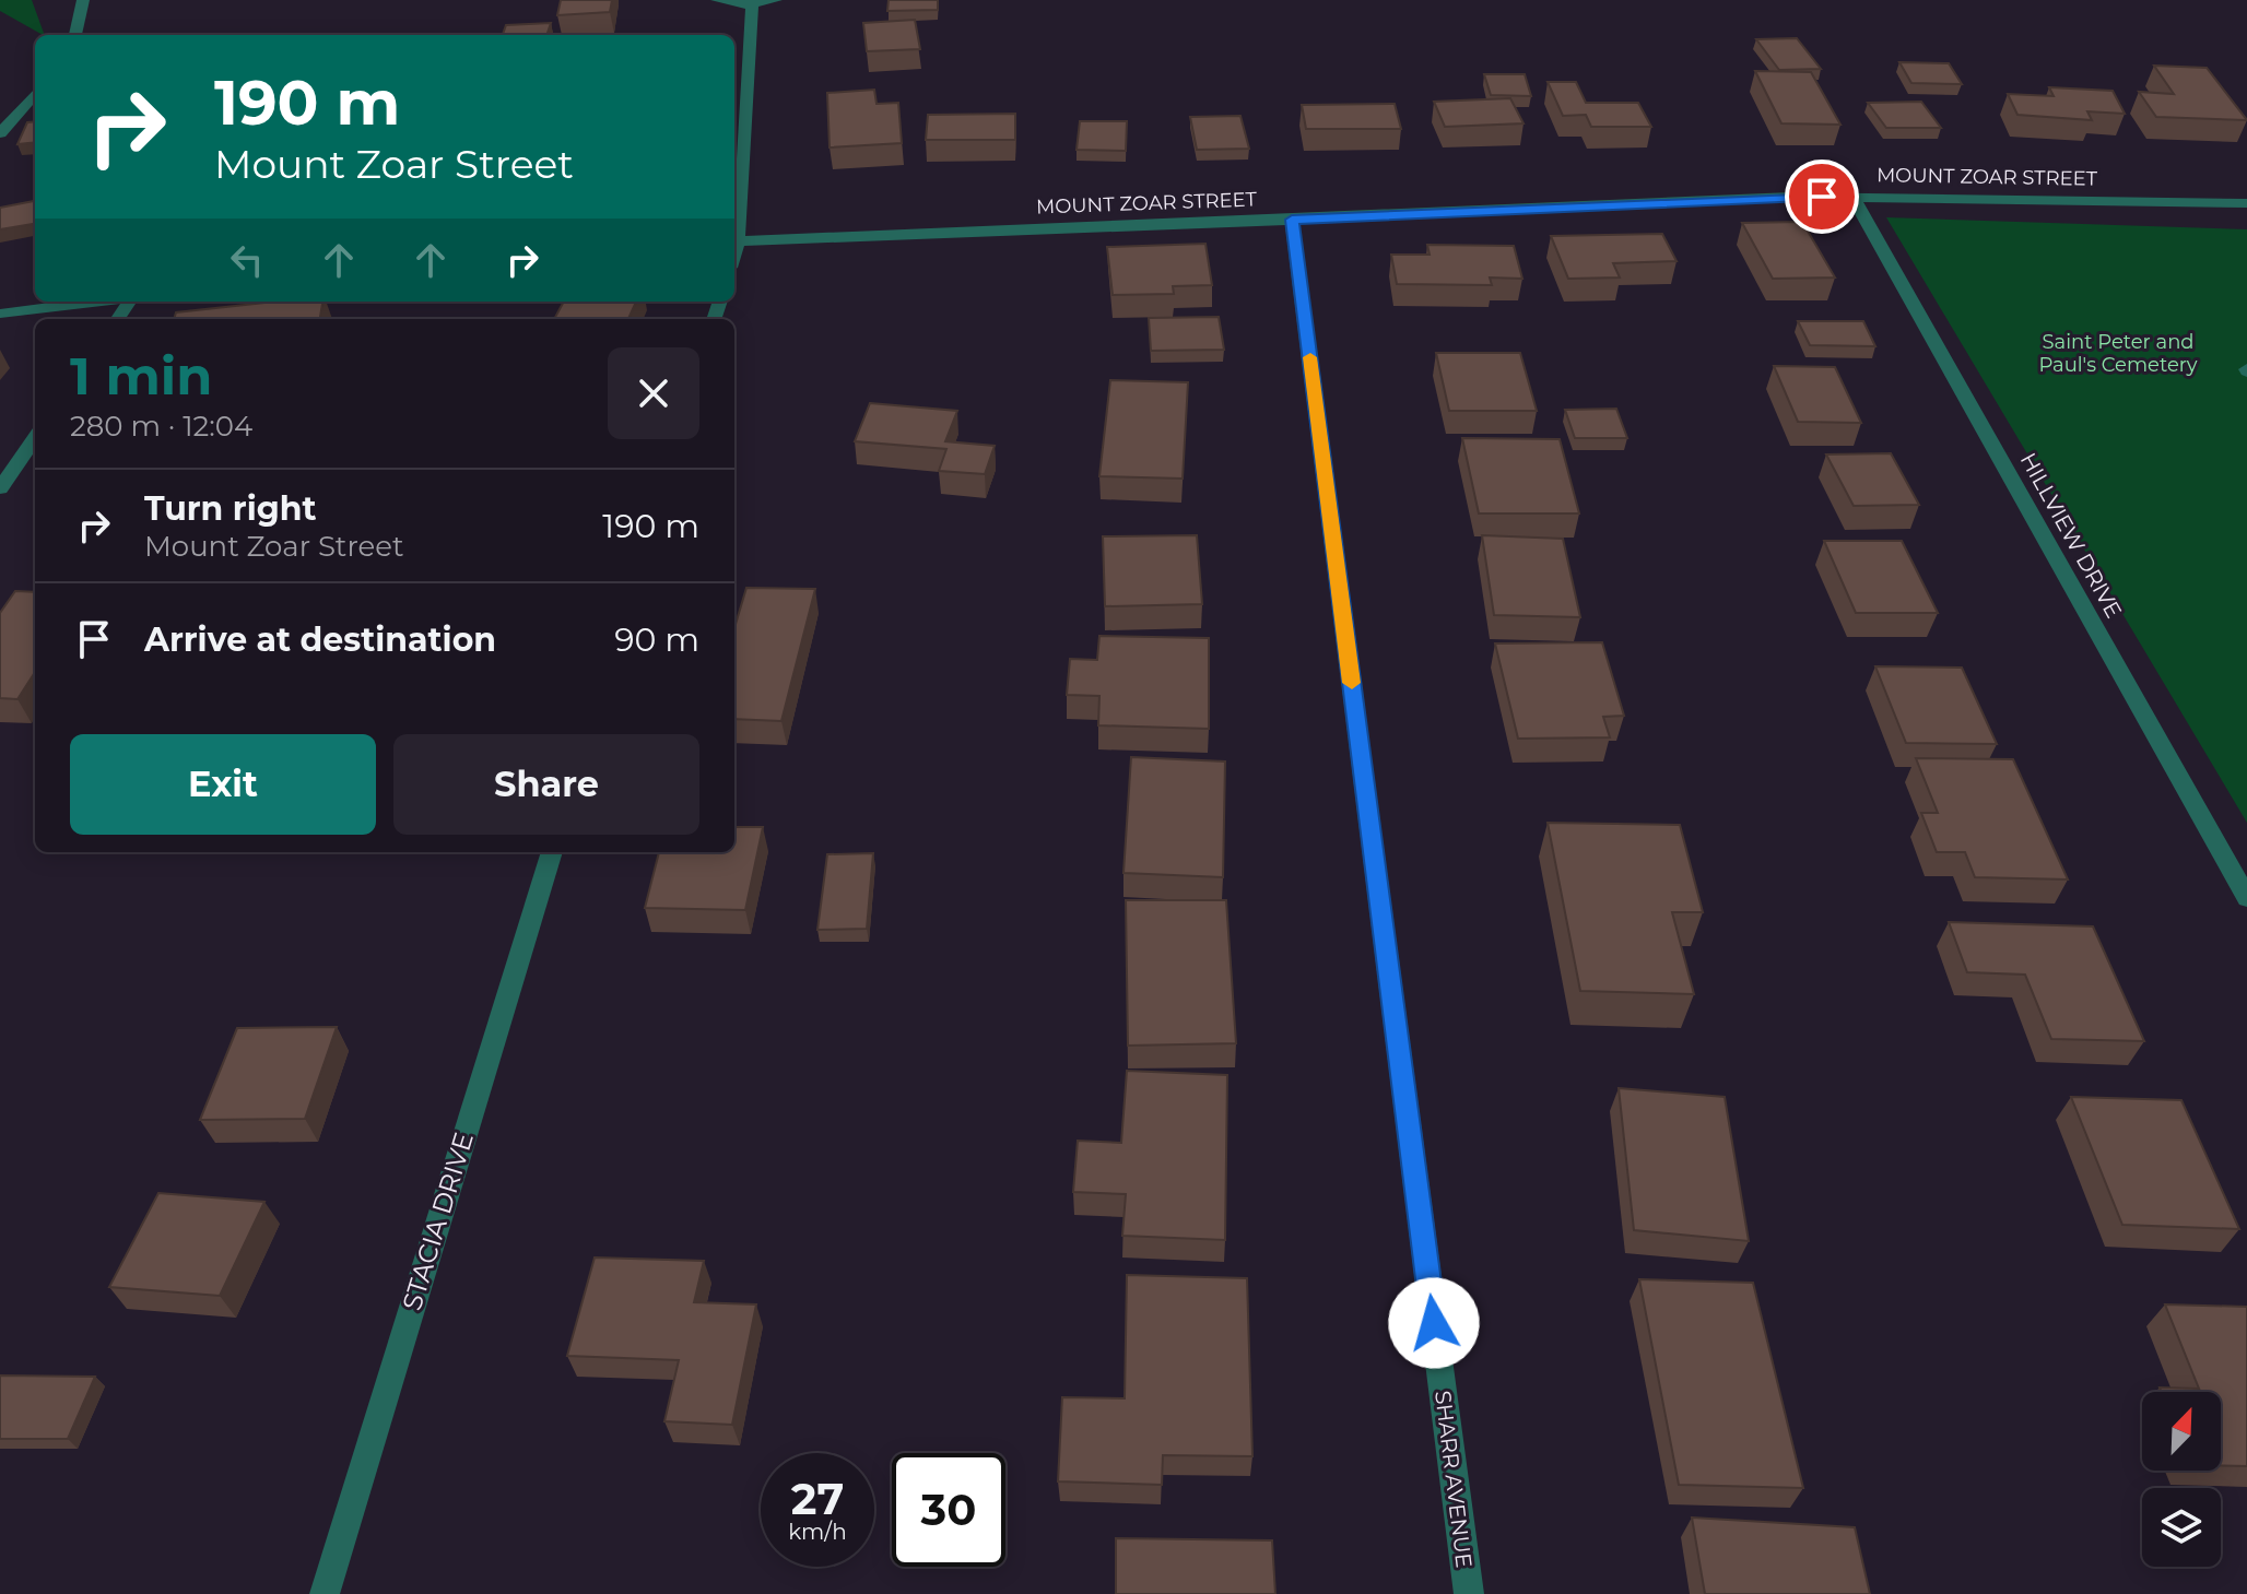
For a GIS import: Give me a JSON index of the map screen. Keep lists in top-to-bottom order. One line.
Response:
{"streets":{"street":["MOUNT ZOAR STREET","HILLVIEW DRIVE","STACIA DRIVE","SHARR AVENUE"]},"crossings":[["MOUNT ZOAR STREET","HILLVIEW DRIVE"],["MOUNT ZOAR STREET","SHARR AVENUE"]],"parks":["Saint Peter and Paul's Cemetery"],"north":"top right","page":{"turn":["190 m","Mount Zoar Street"],"heading":["1 min","280 m · 12:04"],"list":[{"name":"Turn right","note":"Mount Zoar Street","value":"190 m"},{"name":"Arrive at destination","value":"90 m"}],"buttons":["Exit","Share"],"speed":"27 km/h","limit":"30"}}
